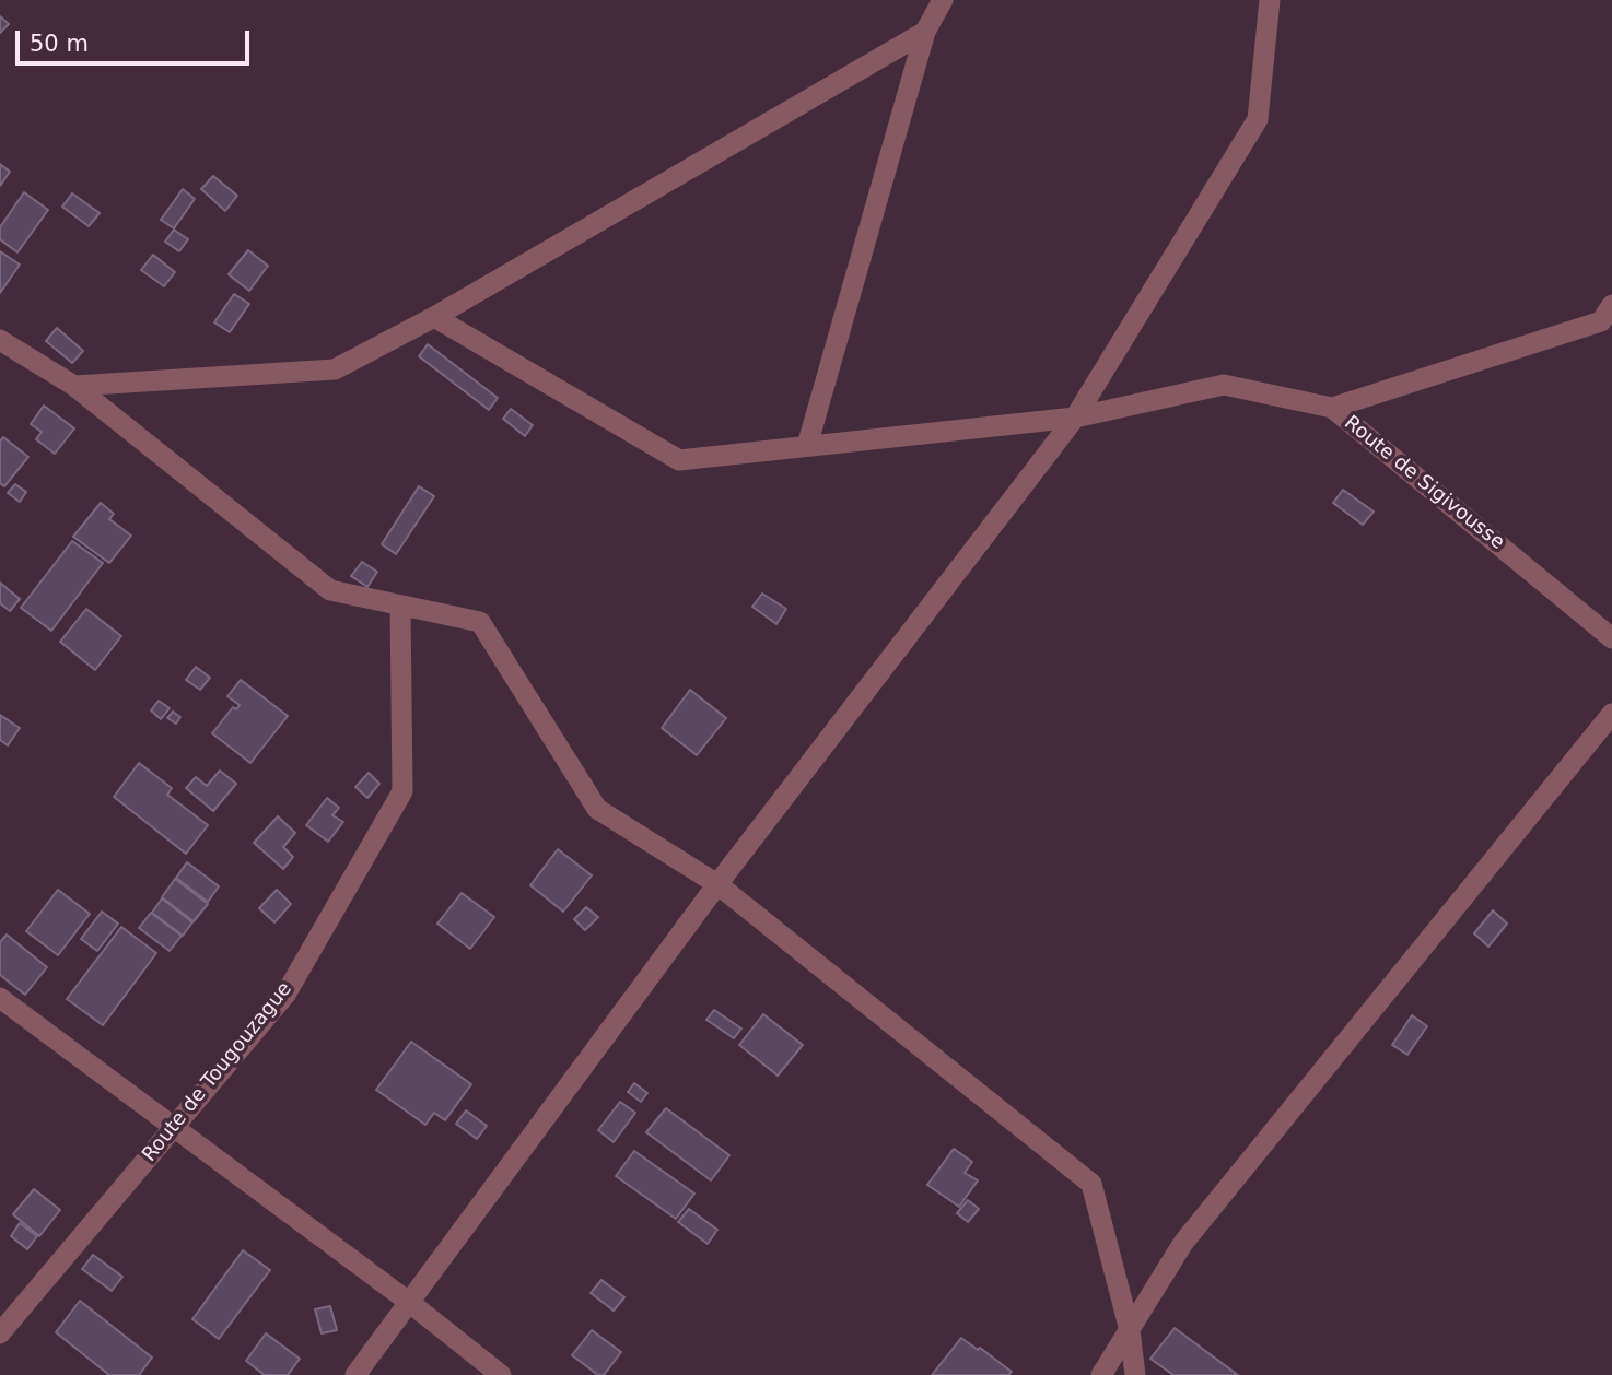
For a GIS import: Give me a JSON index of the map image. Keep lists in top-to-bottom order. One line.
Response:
{"streets":{"street":["Route de Sigivousse","Route de Tougouzague"]},"scale_bar":"50 m"}
